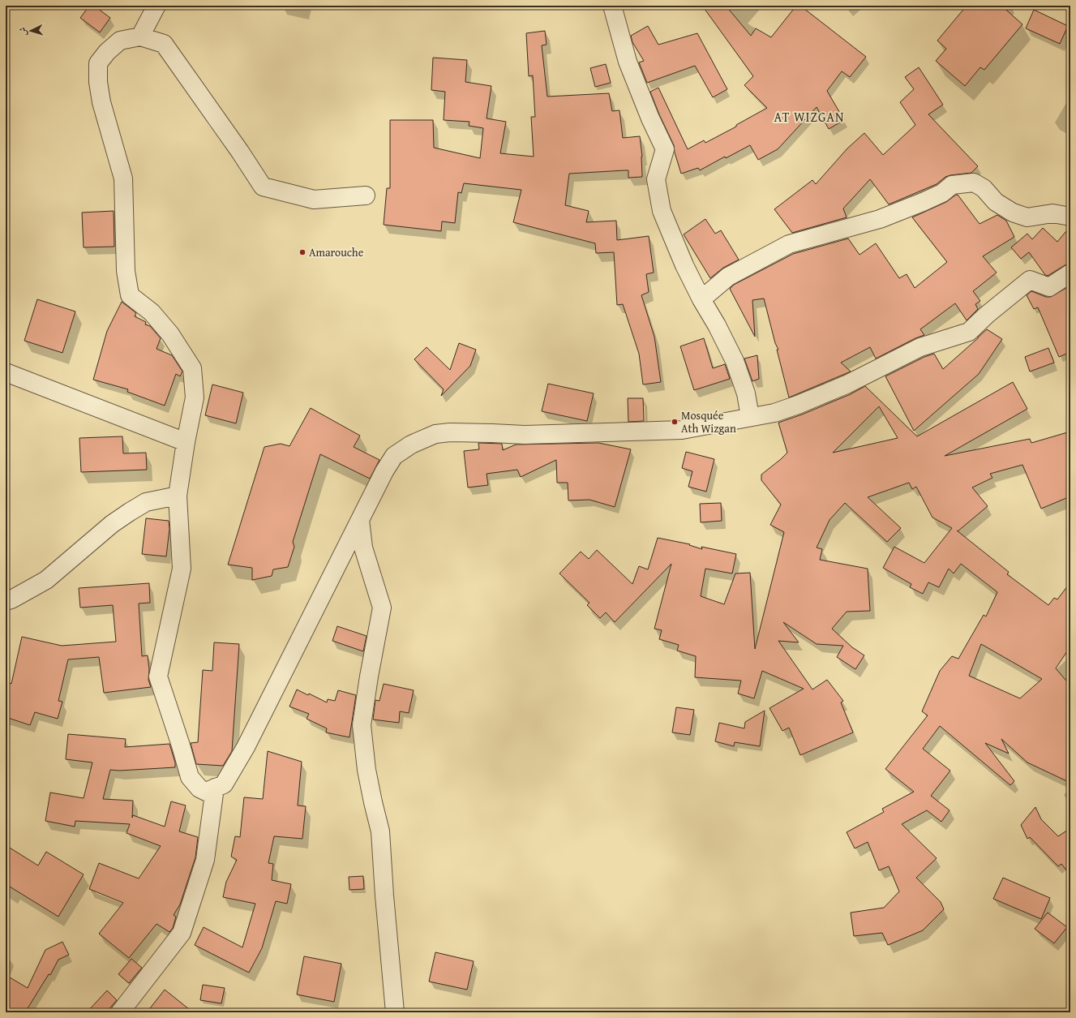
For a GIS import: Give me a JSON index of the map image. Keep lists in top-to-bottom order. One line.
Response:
{"districts":["AT WIZGAN"],"places":["Amarouche","Mosquée Ath Wizgan"],"north":"left"}
